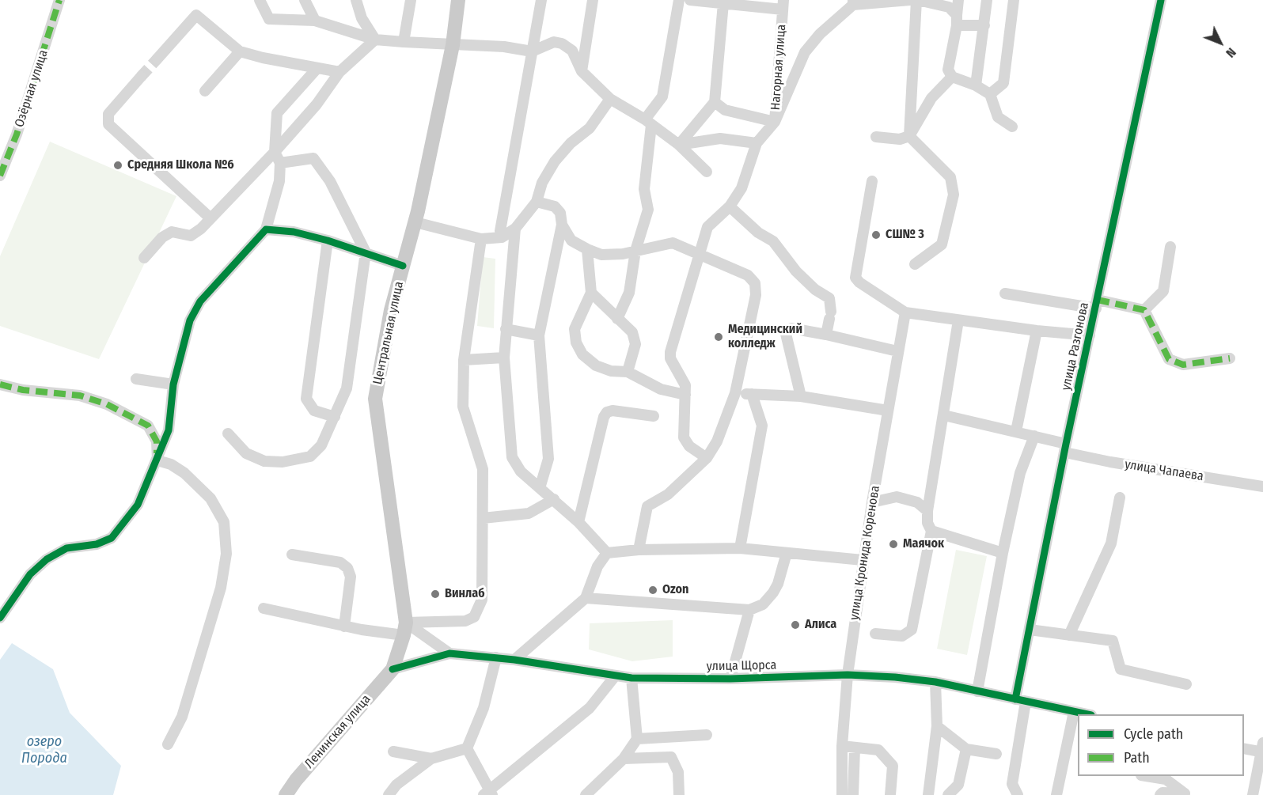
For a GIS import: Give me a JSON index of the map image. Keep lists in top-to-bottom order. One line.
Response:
{"streets":{"main road":["Центральная улица","Ленинская улица"],"street":["Нагорная улица","Озёрная улица","улица Разгонова","улица Чапаева","улица Кронида Коренова","улица Щорса"]},"crossings":[["Центральная улица","улица Щорса"],["Центральная улица","Ленинская улица"],["улица Разгонова","улица Чапаева"],["улица Разгонова","улица Щорса"],["улица Кронида Коренова","улица Щорса"],["улица Щорса","Ленинская улица"]],"water":["озеро Порода"],"places":["Средняя Школа №6","СШ№ 3","Медицинский колледж","Маячок","Ozon","Винлаб","Алиса"],"legend":["Cycle path","Path"],"north":"bottom right"}
